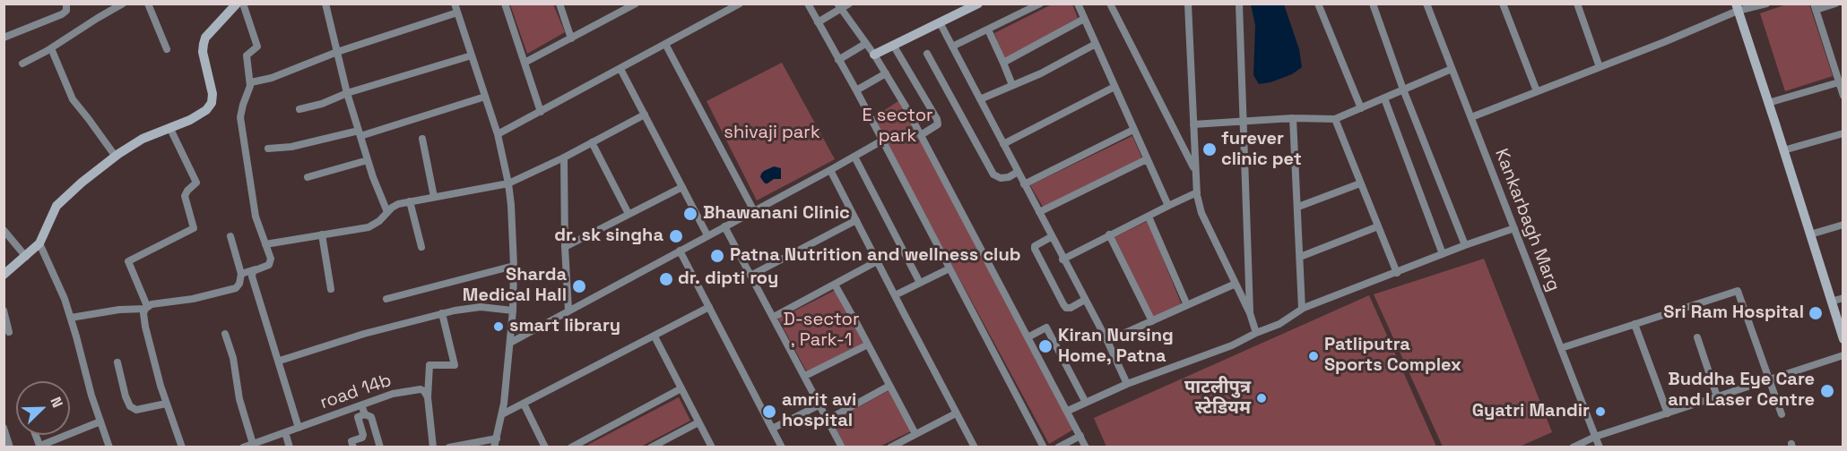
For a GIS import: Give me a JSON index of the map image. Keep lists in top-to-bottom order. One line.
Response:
{"streets":{"street":["Kankarbagh Marg","road 14b"]},"parks":["E sector park","shivaji park","D-sector , Park-1"],"places":["furever clinic pet","Bhawanani Clinic","dr. sk singha","Patna Nutrition and wellness club","dr. dipti roy","Sharda Medical Hall","Sri Ram Hospital","smart library","Kiran Nursing Home, Patna","Patliputra Sports Complex","Buddha Eye Care and Laser Centre","पाटलीपुत्र स्टेडियम","amrit avi hospital","Gyatri Mandir"],"north":"top right"}
